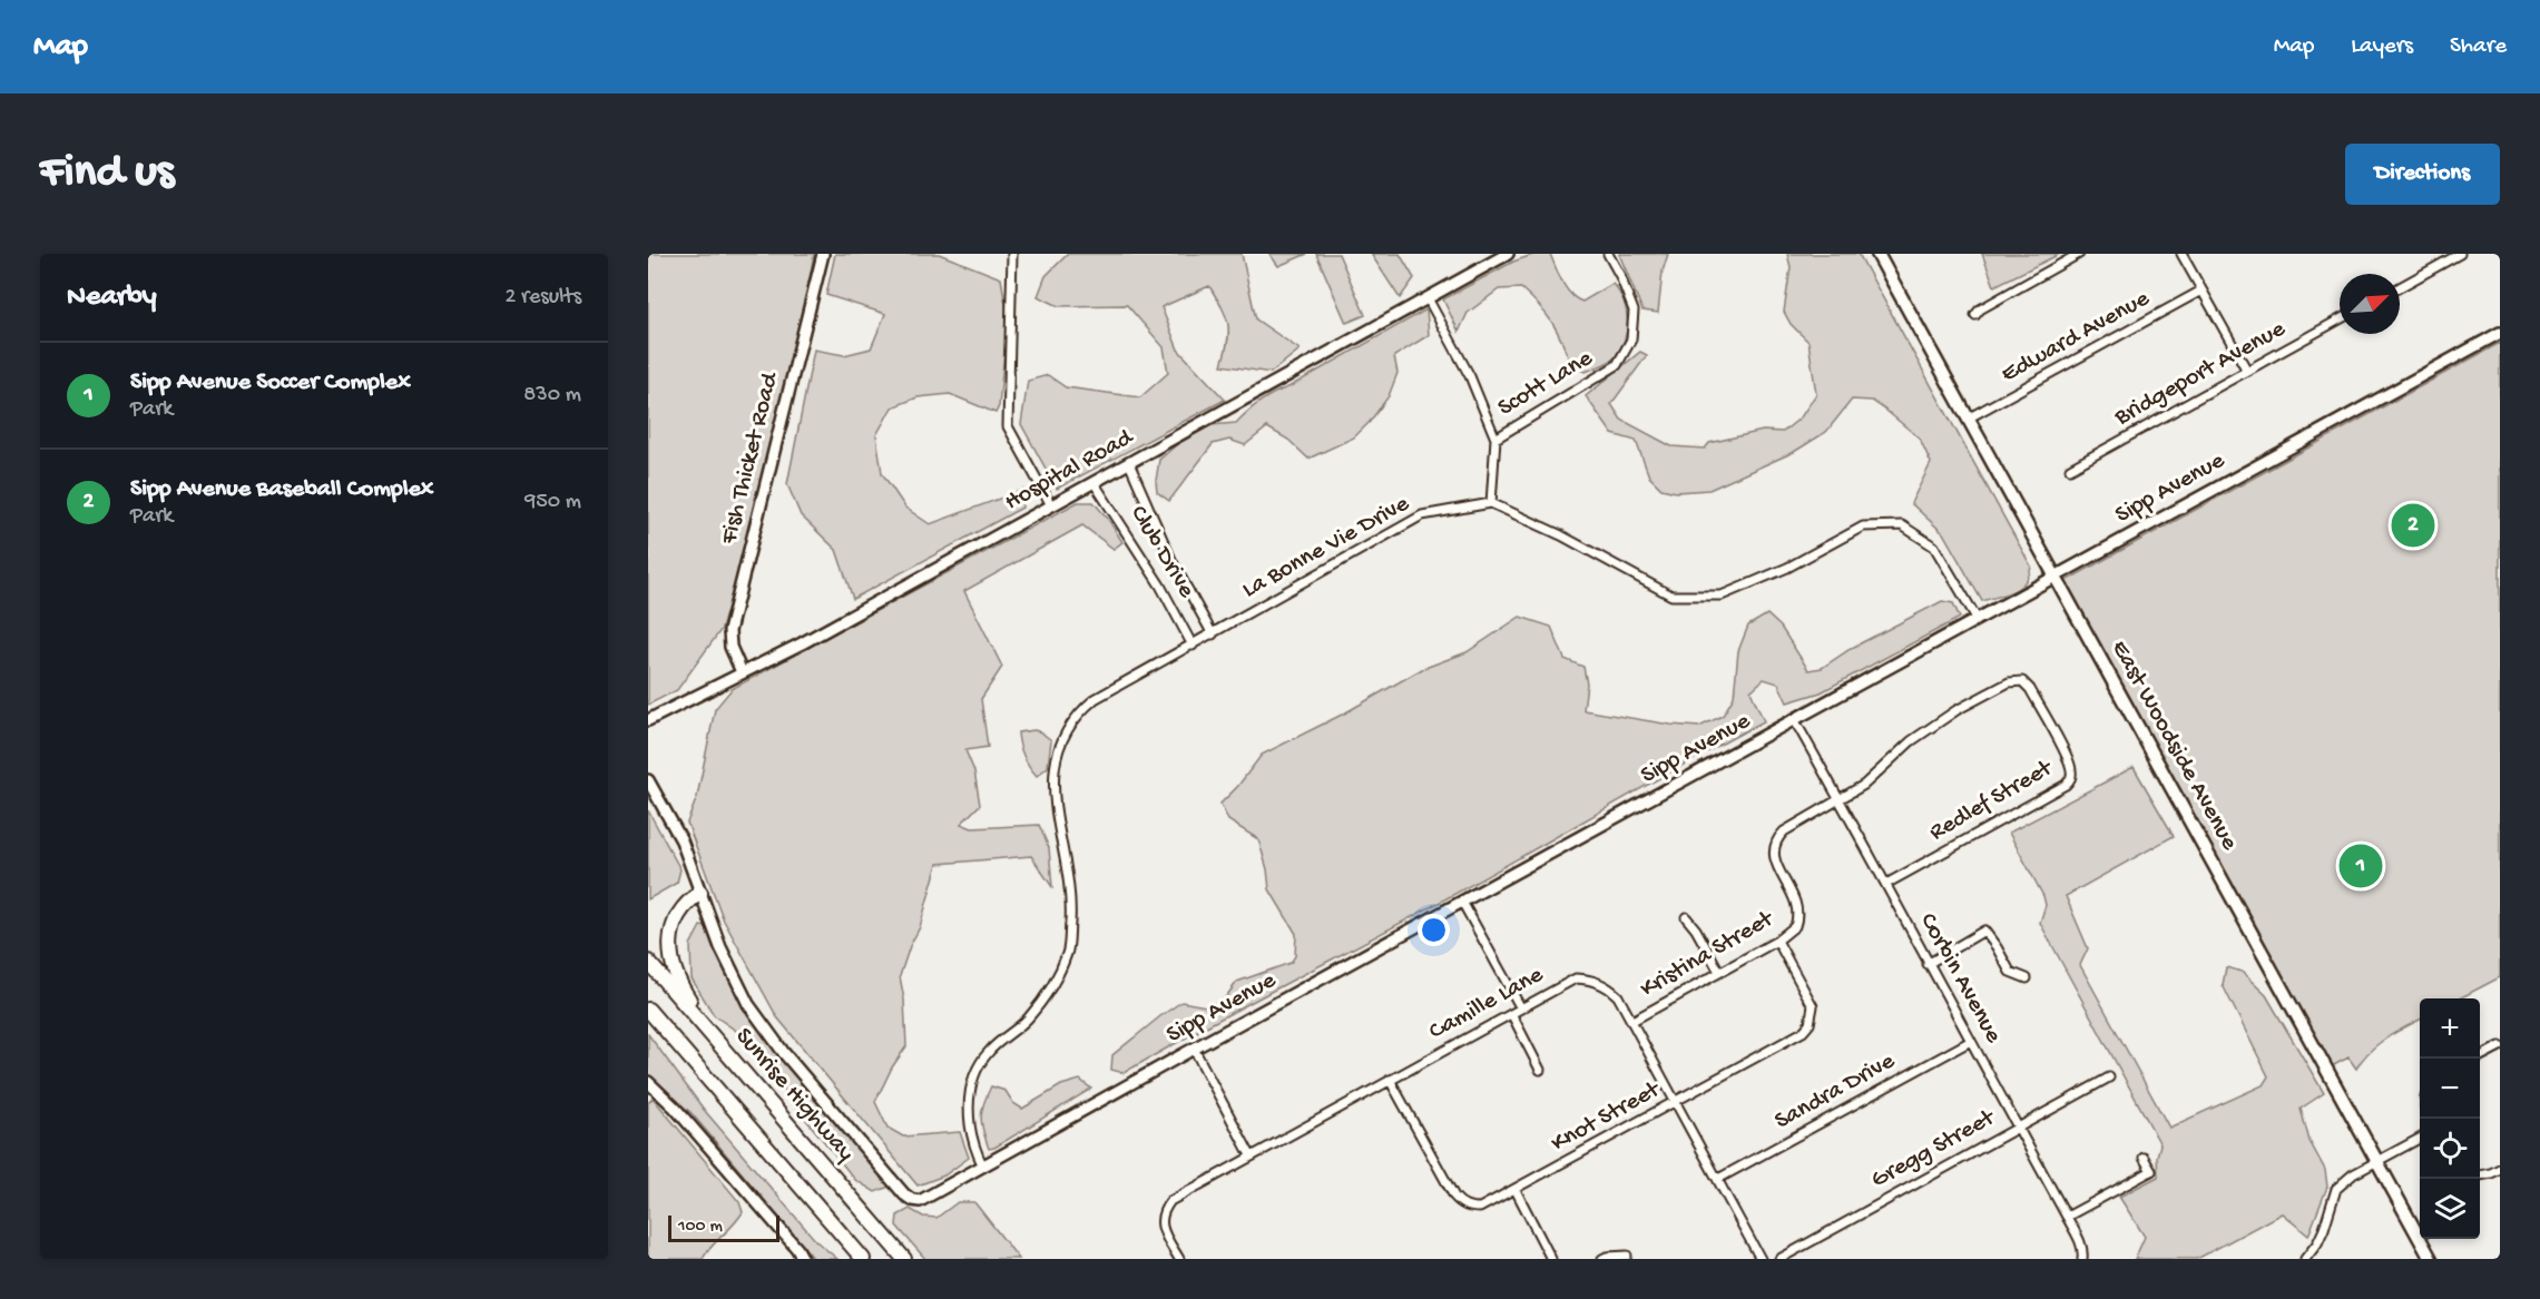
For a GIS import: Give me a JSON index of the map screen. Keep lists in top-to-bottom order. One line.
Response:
{"streets":{"highway":["Sunrise Highway"],"main road":["East Woodside Avenue"],"street":["Edward Avenue","Bridgeport Avenue","Scott Lane","Fish Thicket Road","Hospital Road","Sipp Avenue","La Bonne Vie Drive","Club Drive","Redlef Street","Kristina Street","Corbin Avenue","Camille Lane","Sandra Drive","Knot Street","Gregg Street"]},"crossings":[["Edward Avenue","East Woodside Avenue"],["Fish Thicket Road","Hospital Road"],["Hospital Road","Club Drive"],["Sipp Avenue","La Bonne Vie Drive"],["Sipp Avenue","East Woodside Avenue"],["Sipp Avenue","Corbin Avenue"],["La Bonne Vie Drive","Club Drive"],["Redlef Street","Kristina Street"],["Redlef Street","Corbin Avenue"],["Kristina Street","Corbin Avenue"],["Kristina Street","Camille Lane"],["Kristina Street","Knot Street"],["Corbin Avenue","Sandra Drive"],["Corbin Avenue","Gregg Street"],["Camille Lane","Sandra Drive"],["Camille Lane","Knot Street"]],"scale_bar":"100 m","north":"top right","page":{"header":"Map","nav":["Map","Layers","Share"],"buttons":"Directions","title":"Find us","heading":["Nearby","2 results"],"list":[{"mark":"1","name":"Sipp Avenue Soccer Complex","note":"Park","value":"830 m"},{"mark":"2","name":"Sipp Avenue Baseball Complex","note":"Park","value":"950 m"}],"pins":["2","1"],"map_buttons":["+","−"],"scale":"100 m"}}
